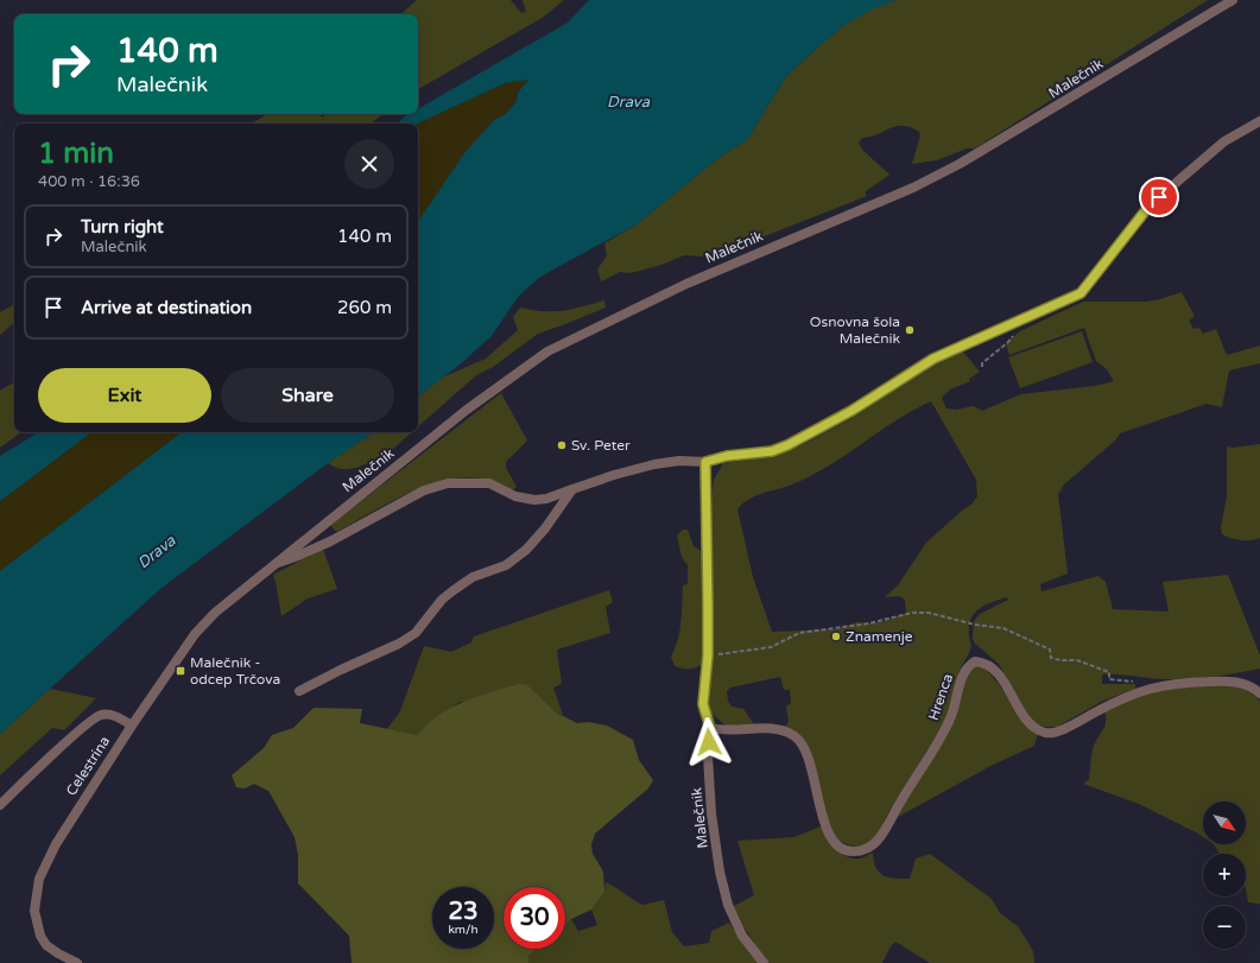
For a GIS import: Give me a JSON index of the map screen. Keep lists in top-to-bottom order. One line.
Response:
{"streets":{"street":["Malečnik","Hrenca","Celestrina"]},"crossings":[["Malečnik","Hrenca"],["Malečnik","Celestrina"]],"water":["Drava"],"places":{"other":["Osnovna šola Malečnik","Sv. Peter","Znamenje"],"transit":["Malečnik - odcep Trčova"]},"north":"bottom right","page":{"turn":["140 m","Malečnik"],"heading":["1 min","400 m · 16:36"],"list":[{"name":"Turn right","note":"Malečnik","value":"140 m"},{"name":"Arrive at destination","value":"260 m"}],"buttons":["Exit","Share"],"map_buttons":["+","−"],"speed":"23 km/h","limit":"30"}}
